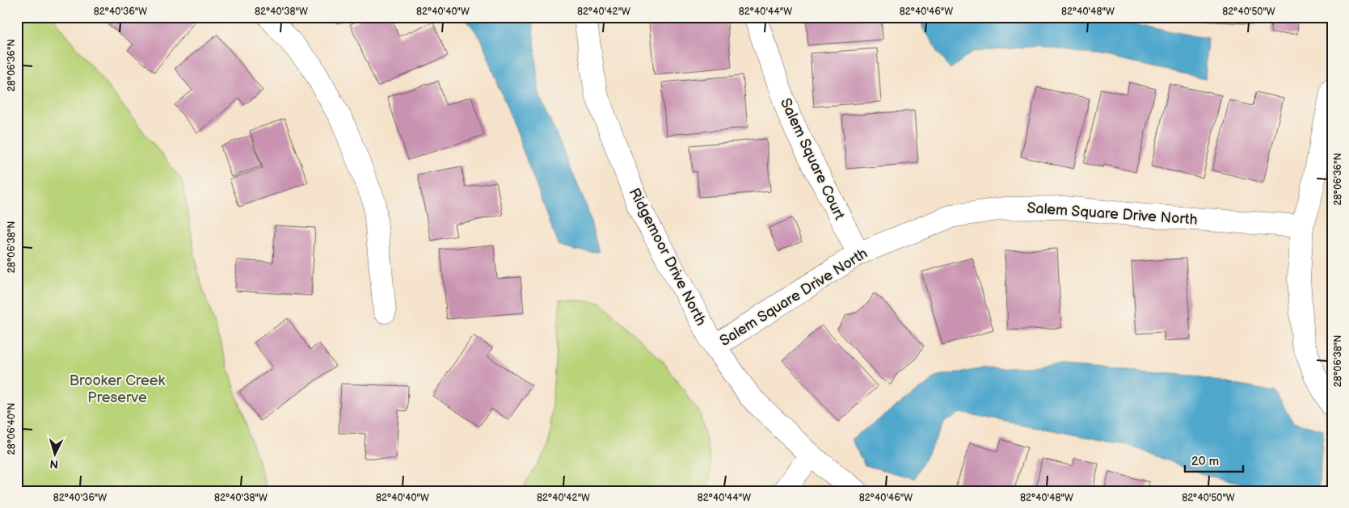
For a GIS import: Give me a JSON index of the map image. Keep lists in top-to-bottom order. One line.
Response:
{"streets":{"street":["Salem Square Court","Salem Square Drive North","Ridgemoor Drive North"]},"crossings":[["Salem Square Court","Salem Square Drive North"],["Salem Square Drive North","Ridgemoor Drive North"]],"parks":["Brooker Creek Preserve"],"scale_bar":"20 m","north":"bottom","coordinates":["82°40'36\"W","82°40'38\"W","82°40'40\"W","82°40'42\"W","82°40'44\"W","82°40'46\"W","82°40'48\"W","82°40'50\"W","28°06'36\"N","28°06'38\"N","28°06'40\"N"]}
